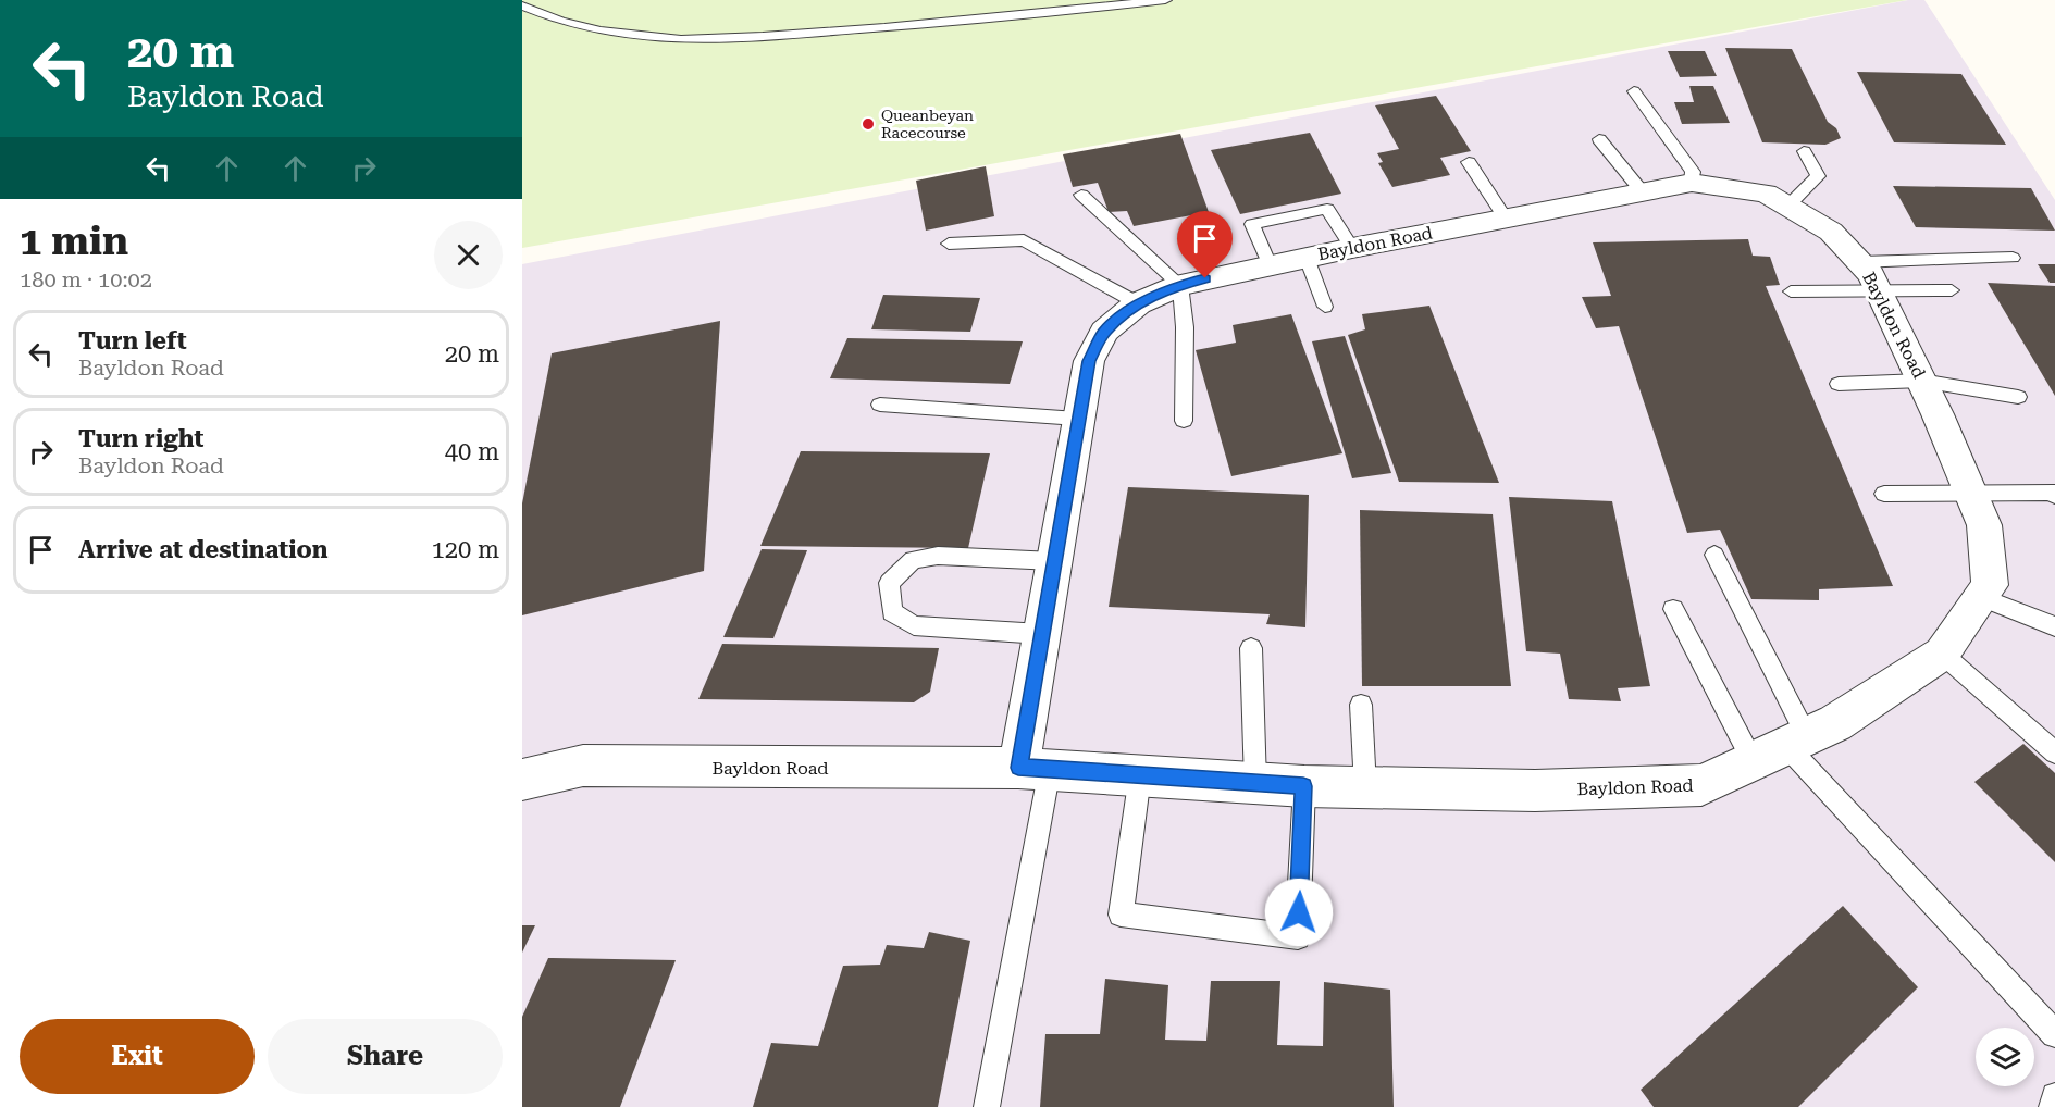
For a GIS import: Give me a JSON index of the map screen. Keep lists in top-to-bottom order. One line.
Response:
{"streets":{"street":["Bayldon Road"]},"places":["Queanbeyan Racecourse"],"page":{"turn":["20 m","Bayldon Road"],"heading":["1 min","180 m · 10:02"],"list":[{"name":"Turn left","note":"Bayldon Road","value":"20 m"},{"name":"Turn right","note":"Bayldon Road","value":"40 m"},{"name":"Arrive at destination","value":"120 m"}],"buttons":["Exit","Share"]}}
